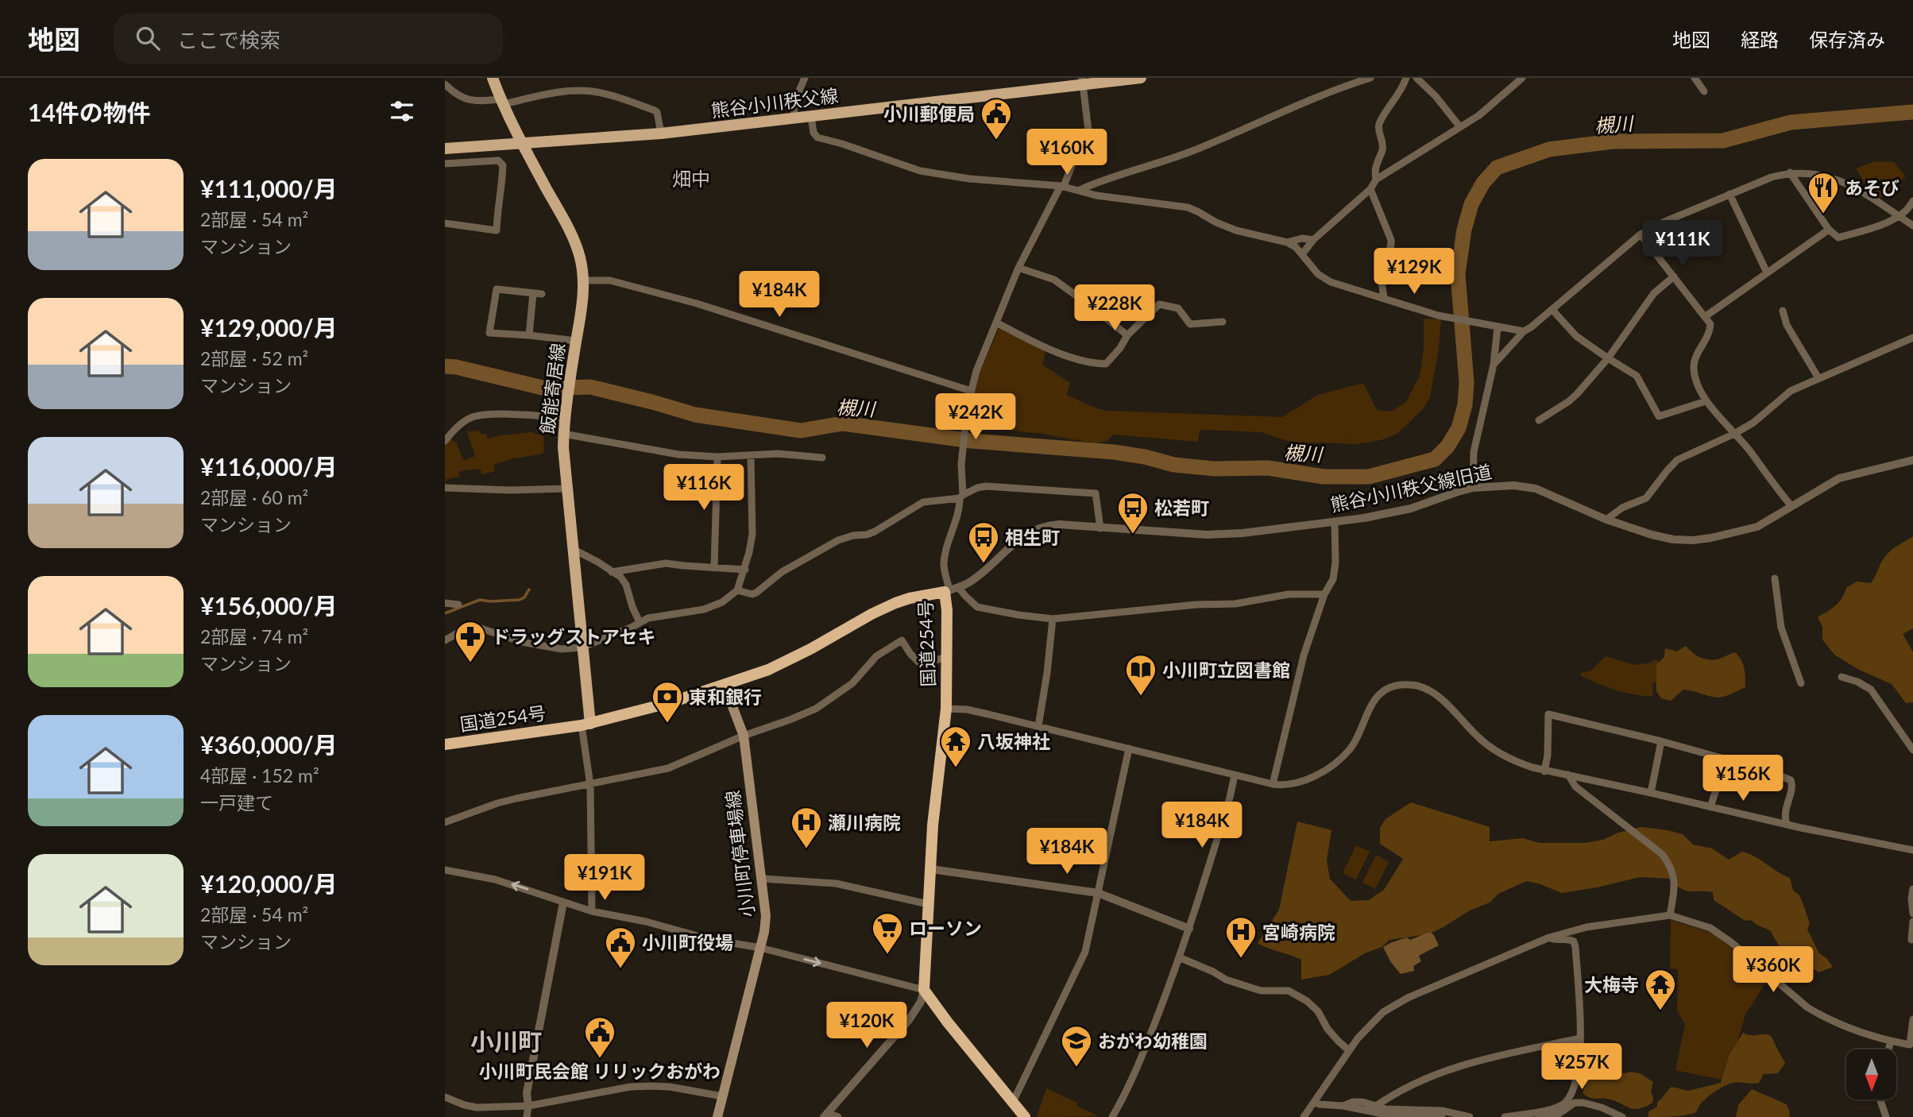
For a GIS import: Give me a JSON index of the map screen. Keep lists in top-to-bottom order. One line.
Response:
{"streets":{"highway":["国道254号"],"main road":["熊谷小川秩父線","飯能寄居線","小川町停車場線"],"street":["熊谷小川秩父線旧道"]},"crossings":[["熊谷小川秩父線","飯能寄居線"],["飯能寄居線","国道254号"],["熊谷小川秩父線旧道","国道254号"],["国道254号","小川町停車場線"]],"districts":["畑中","小川町"],"water":["槻川"],"places":{"public building":["小川郵便局","小川町役場","小川町民会館 リリックおがわ"],"restaurant":["あそび"],"bus stop":["松若町","相生町"],"pharmacy":["ドラッグストアセキ"],"library":["小川町立図書館"],"bank":["東和銀行"],"temple":["八坂神社","大梅寺"],"hospital":["瀬川病院","宮崎病院"],"supermarket":["ローソン"],"school or university":["おがわ幼稚園"]},"north":"bottom","page":{"header":"地図","search":"ここで検索","nav":["地図","経路","保存済み"],"heading":"14件の物件","price":["¥160K","¥111K","¥129K","¥184K","¥228K","¥242K","¥116K","¥156K","¥184K","¥184K","¥191K","¥360K","¥120K","¥257K"],"list":[{"name":"¥111,000/月","note":"2部屋 · 54 m² · マンション"},{"name":"¥129,000/月","note":"2部屋 · 52 m² · マンション"},{"name":"¥116,000/月","note":"2部屋 · 60 m² · マンション"},{"name":"¥156,000/月","note":"2部屋 · 74 m² · マンション"},{"name":"¥360,000/月","note":"4部屋 · 152 m² · 一戸建て"},{"name":"¥120,000/月","note":"2部屋 · 54 m² · マンション"}]}}
